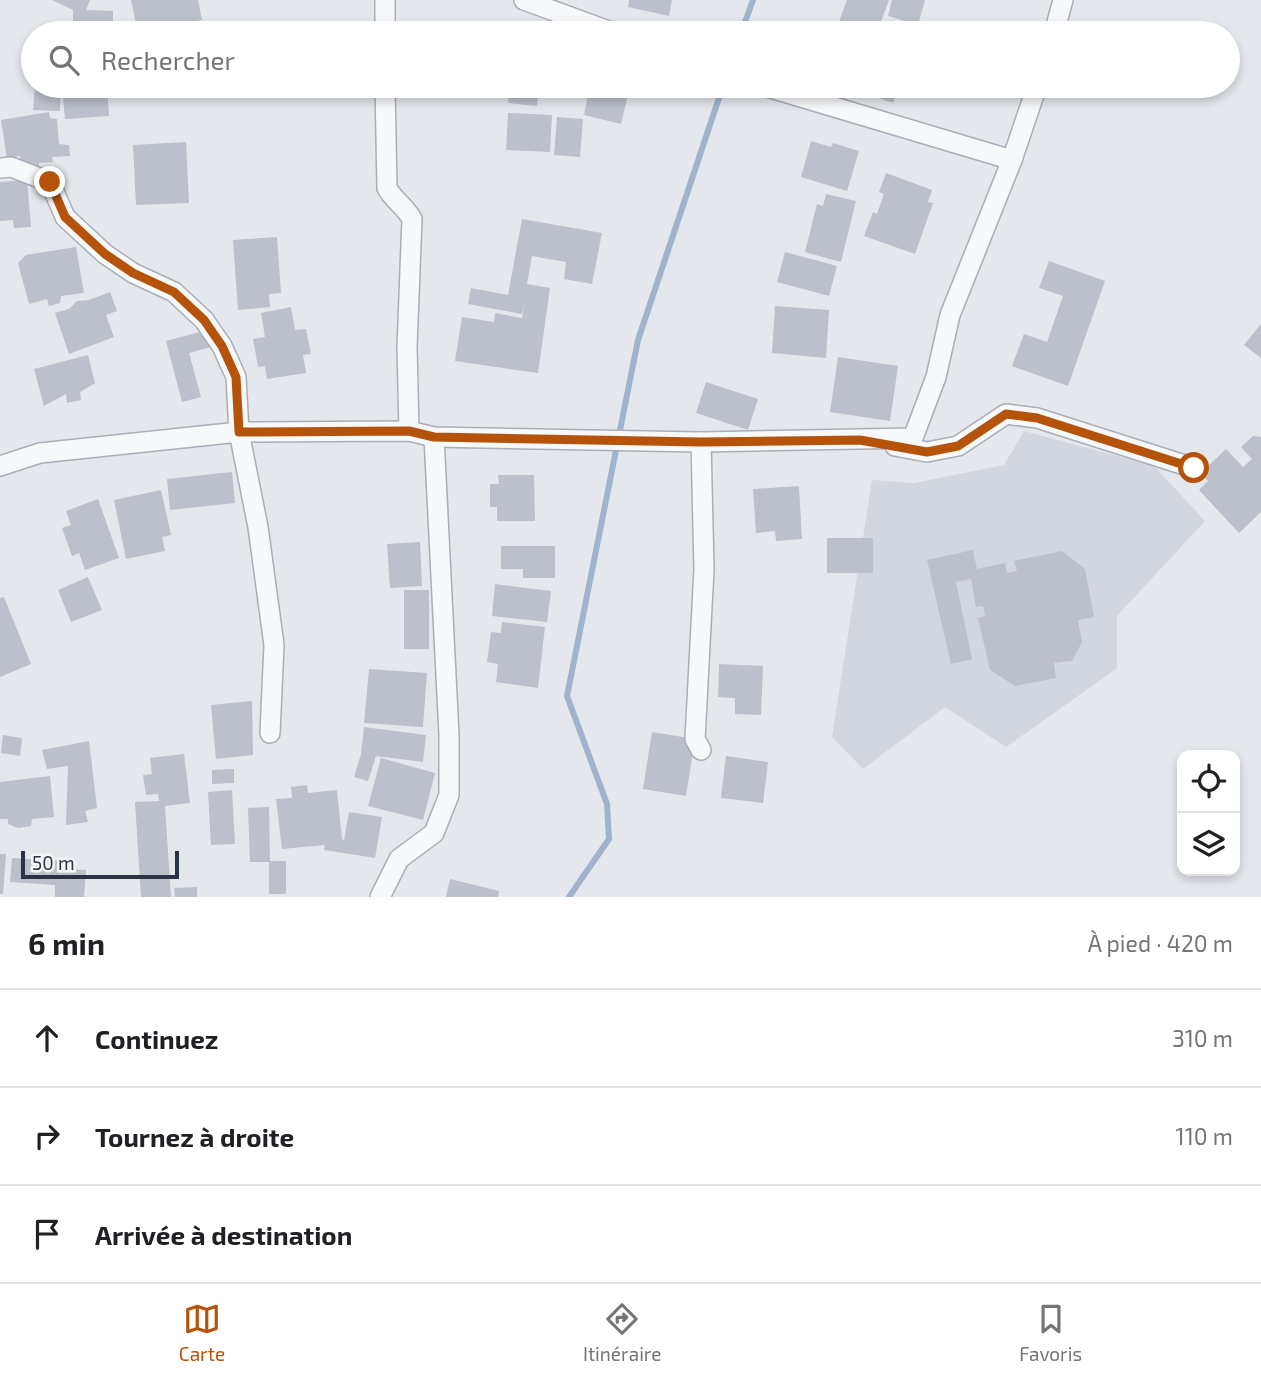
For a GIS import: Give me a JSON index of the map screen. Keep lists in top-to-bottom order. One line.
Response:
{"scale_bar":"50 m","page":{"search":"Rechercher","scale":"50 m","heading":["6 min","À pied · 420 m"],"list":[["Continuez","310 m"],["Tournez à droite","110 m"],"Arrivée à destination"],"nav":["Carte","Itinéraire","Favoris"]}}
